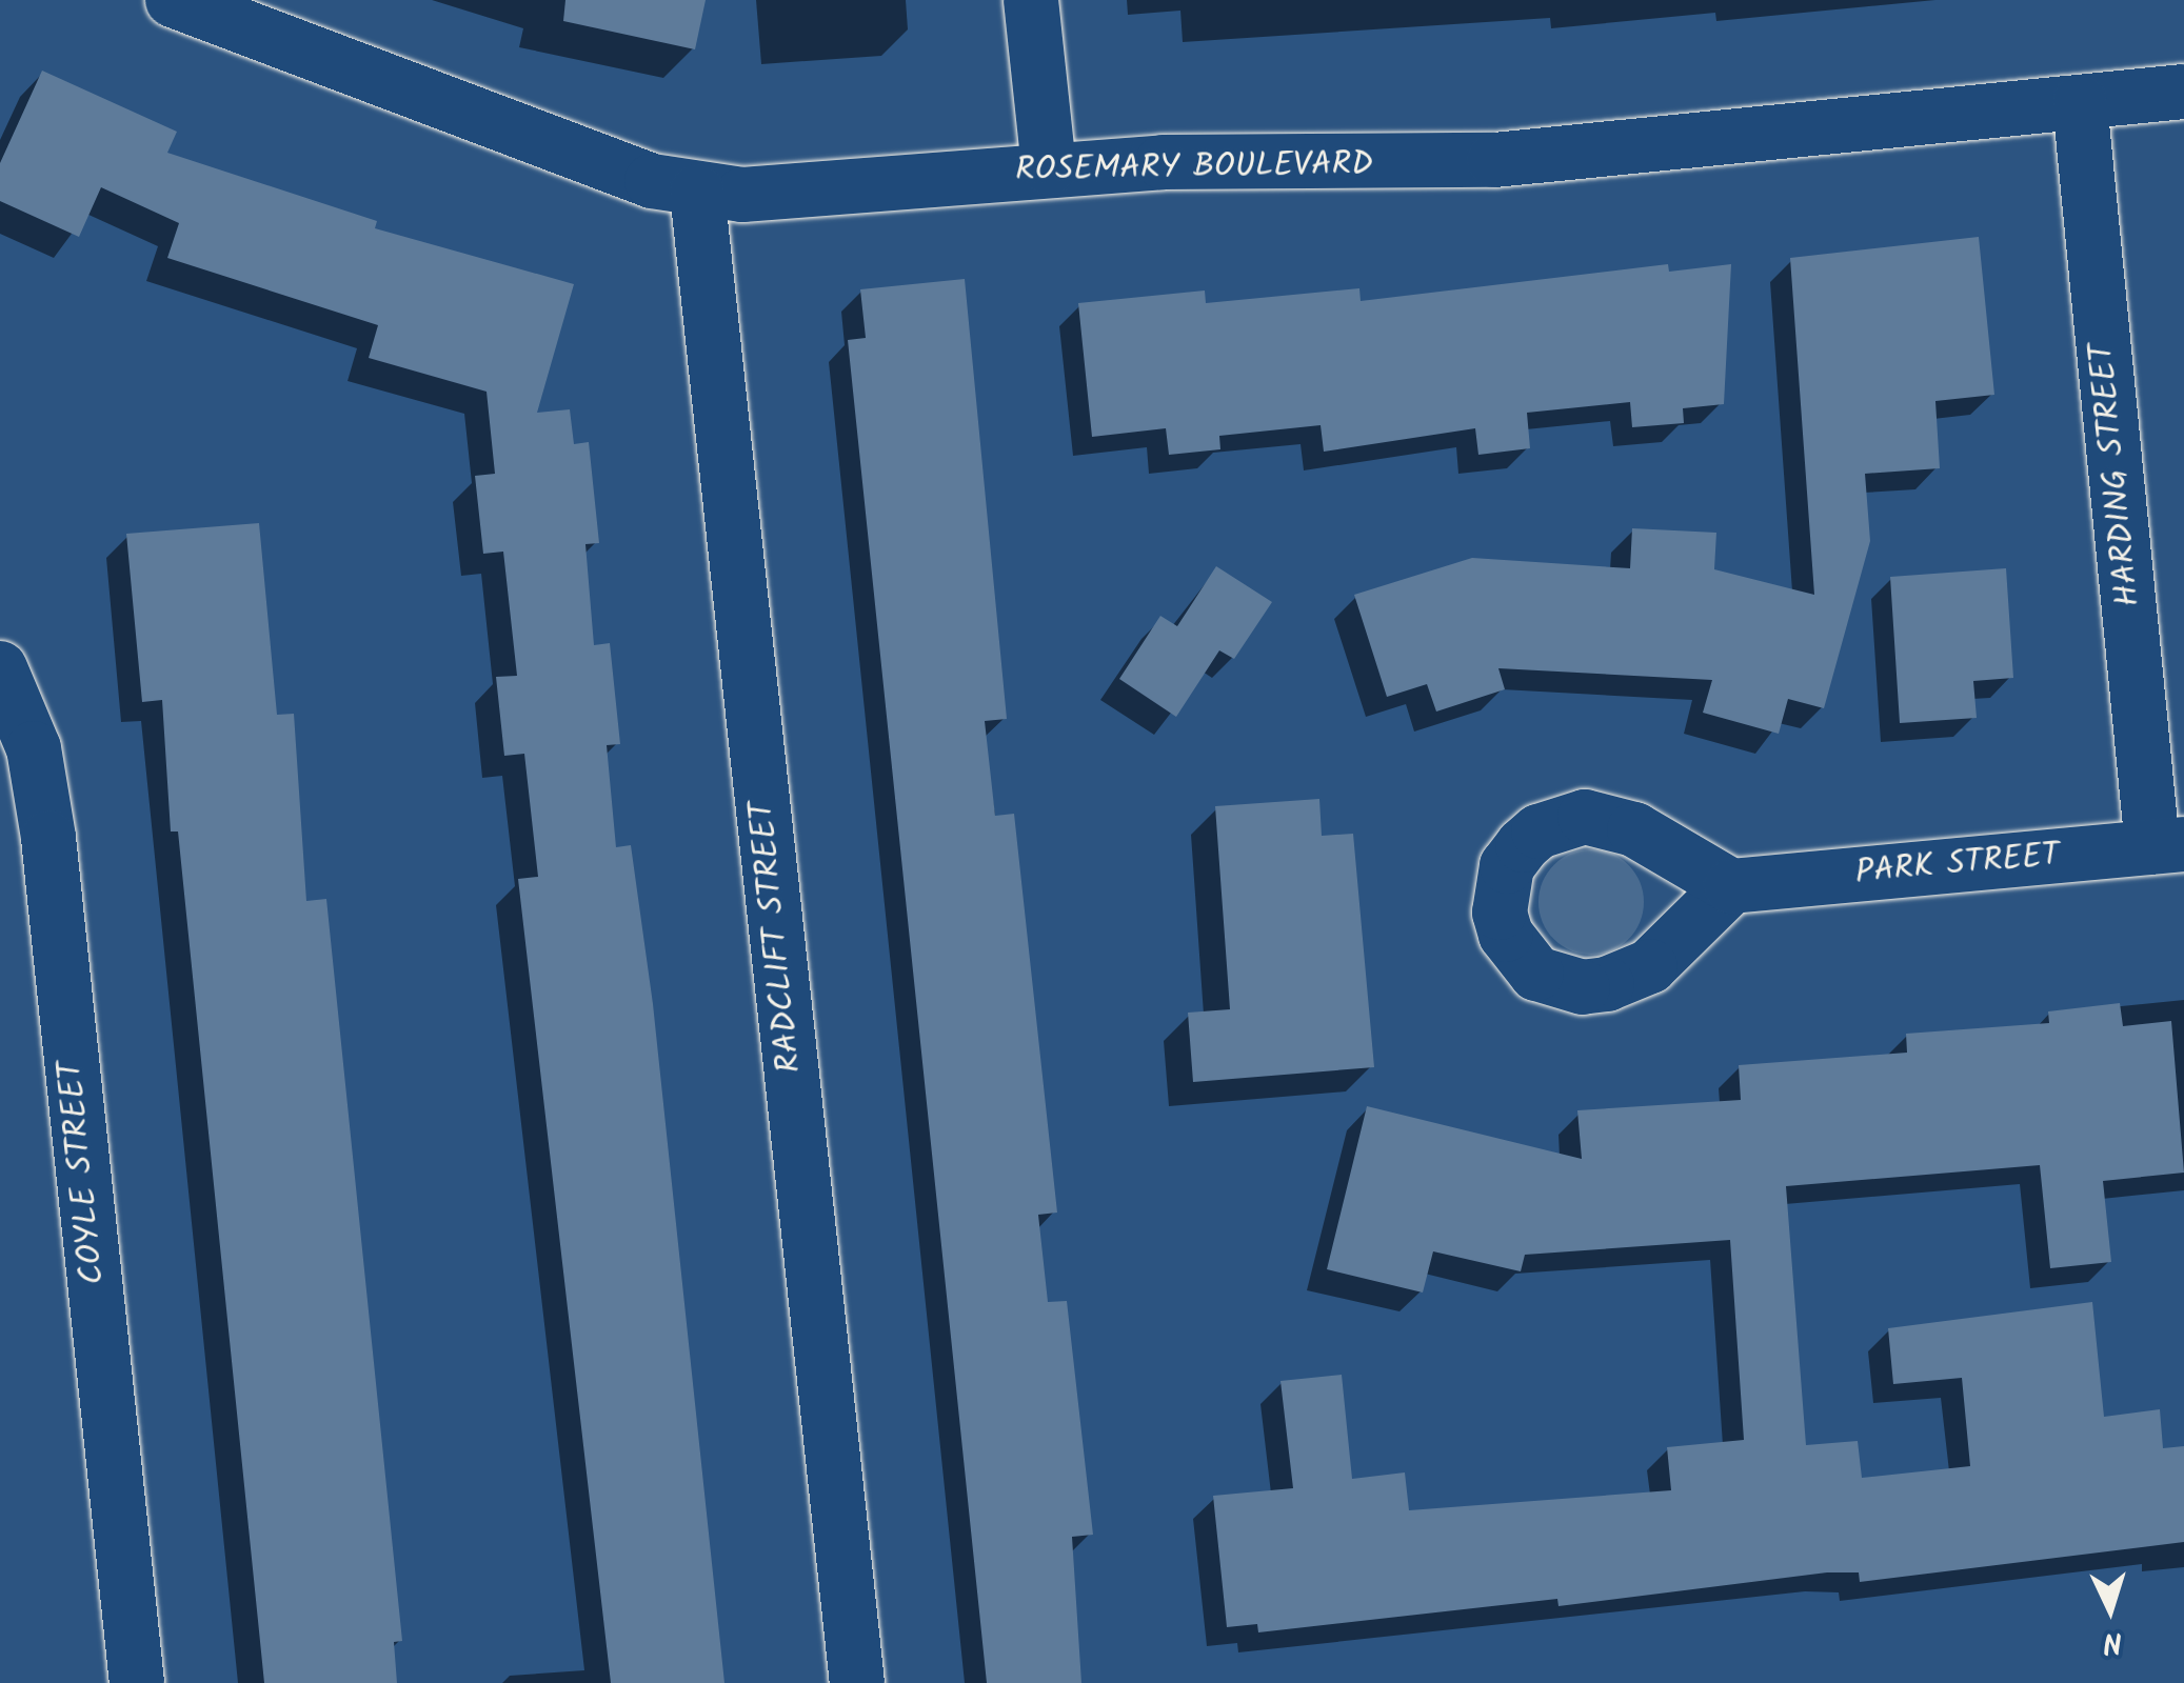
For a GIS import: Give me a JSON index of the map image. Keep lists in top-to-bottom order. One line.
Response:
{"streets":{"street":["ROSEMARY BOULEVARD","HARDING STREET","PARK STREET","RADCLIFT STREET","COYLE STREET"]},"crossings":[["ROSEMARY BOULEVARD","HARDING STREET"],["ROSEMARY BOULEVARD","RADCLIFT STREET"],["HARDING STREET","PARK STREET"]],"north":"bottom"}
